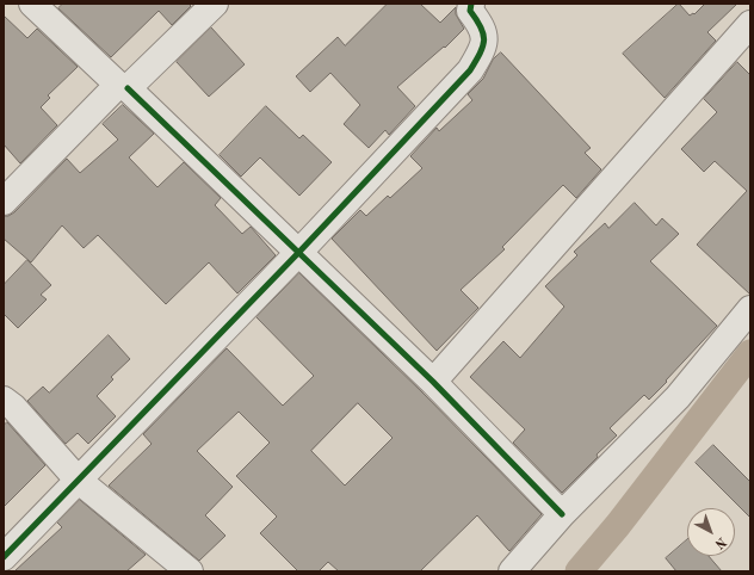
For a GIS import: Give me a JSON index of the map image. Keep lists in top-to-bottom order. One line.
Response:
{"north":"bottom right"}
